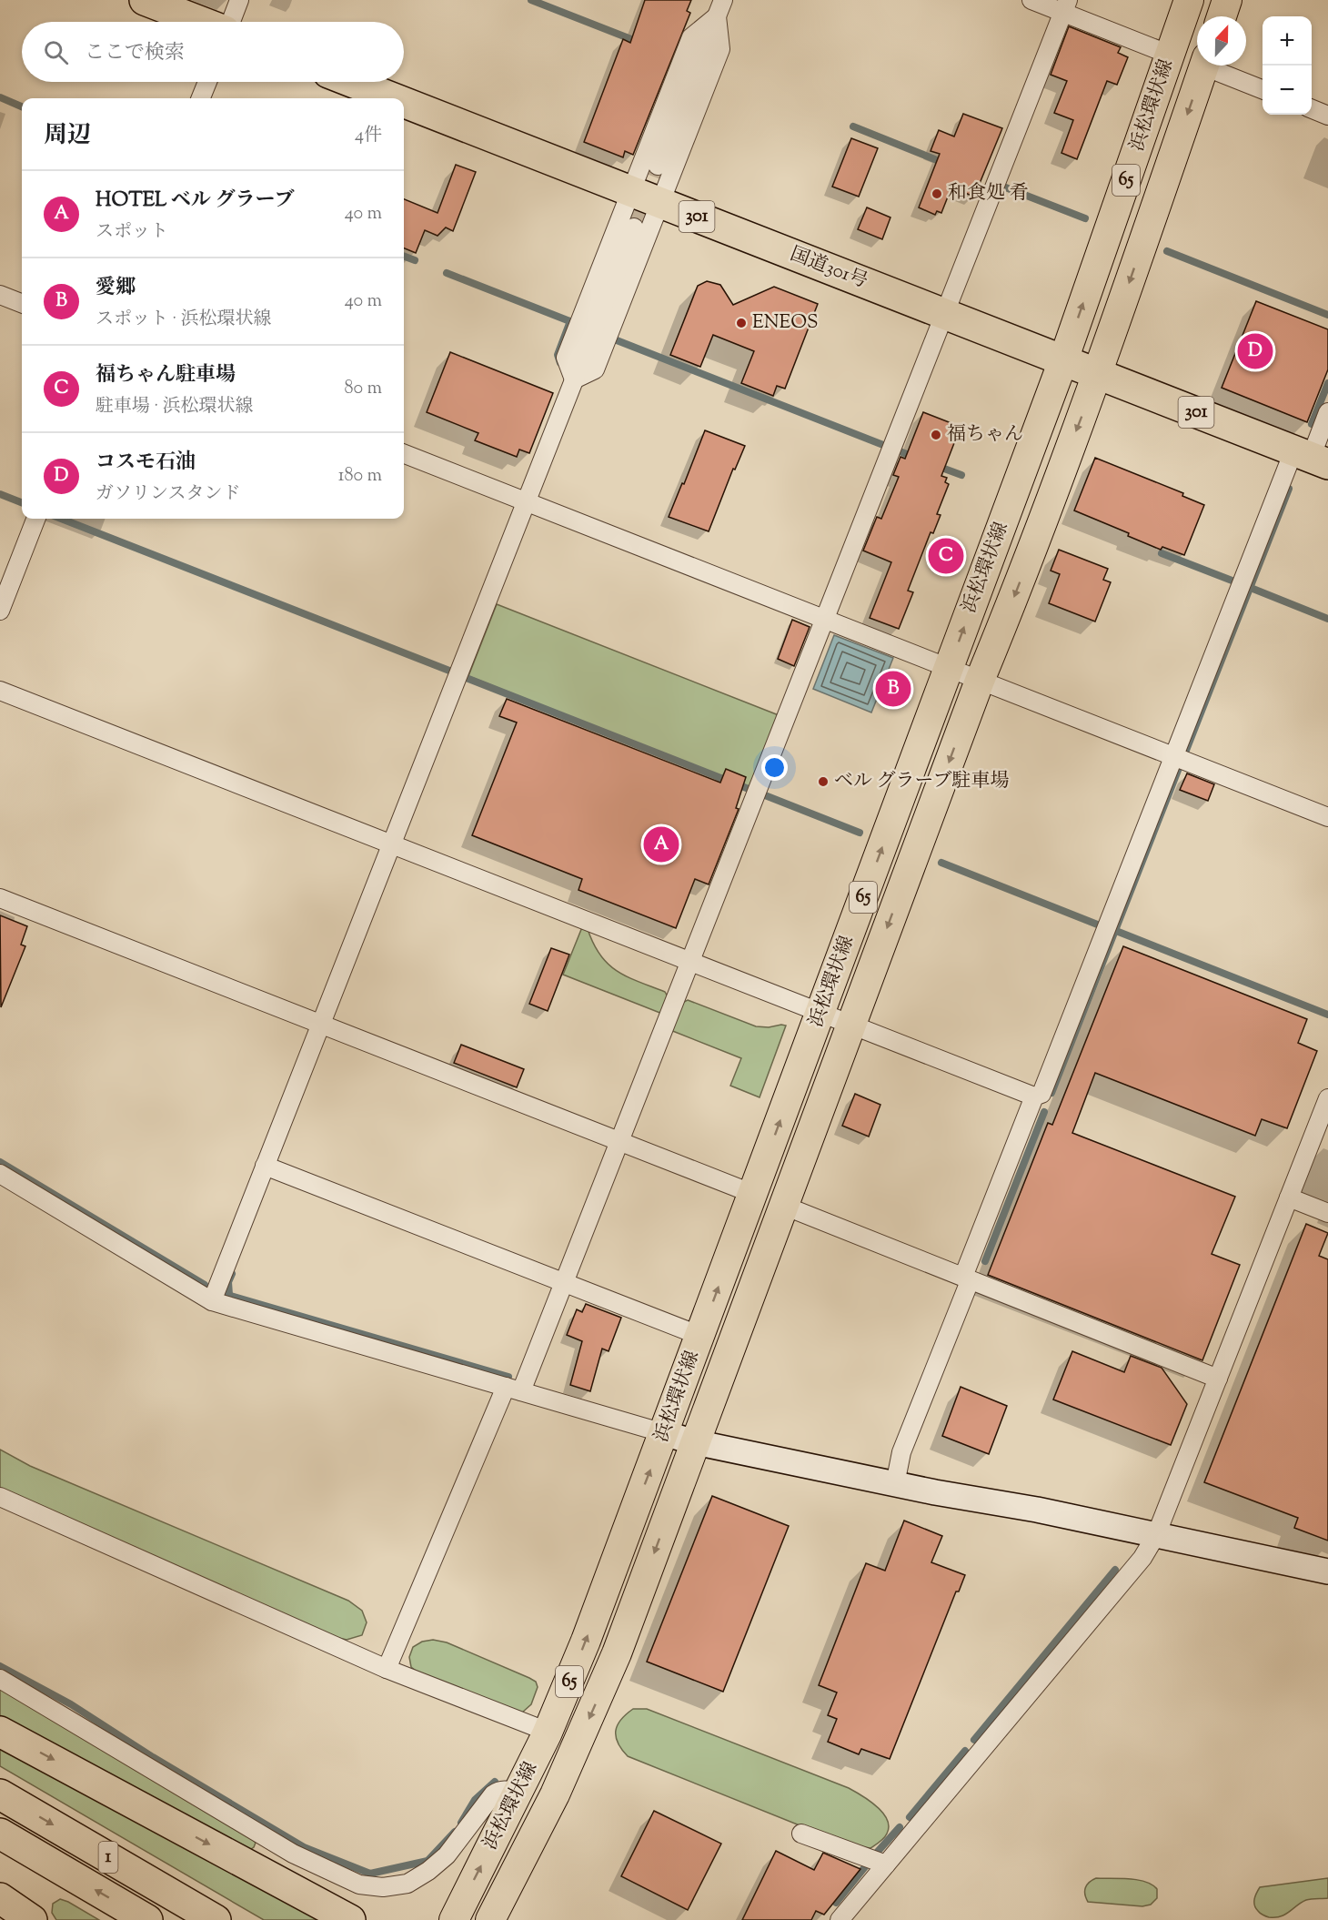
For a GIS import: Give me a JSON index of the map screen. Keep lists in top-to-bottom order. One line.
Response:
{"streets":{"highway":["301","国道301号","1"],"main road":["浜松環状線","65"]},"crossings":[["浜松環状線","国道301号"]],"places":["和食処 肴","ENEOS","福ちゃん","ベル グラーブ駐車場"],"north":"top","page":{"map_buttons":["+","−"],"search":"ここで検索","heading":["周辺","4件"],"list":[{"mark":"A","name":"HOTEL ベル グラーブ","note":"スポット","value":"40 m"},{"mark":"B","name":"愛郷","note":"スポット · 浜松環状線","value":"40 m"},{"mark":"C","name":"福ちゃん駐車場","note":"駐車場 · 浜松環状線","value":"80 m"},{"mark":"D","name":"コスモ石油","note":"ガソリンスタンド","value":"180 m"}],"pins":["D","C","B","A"]}}
